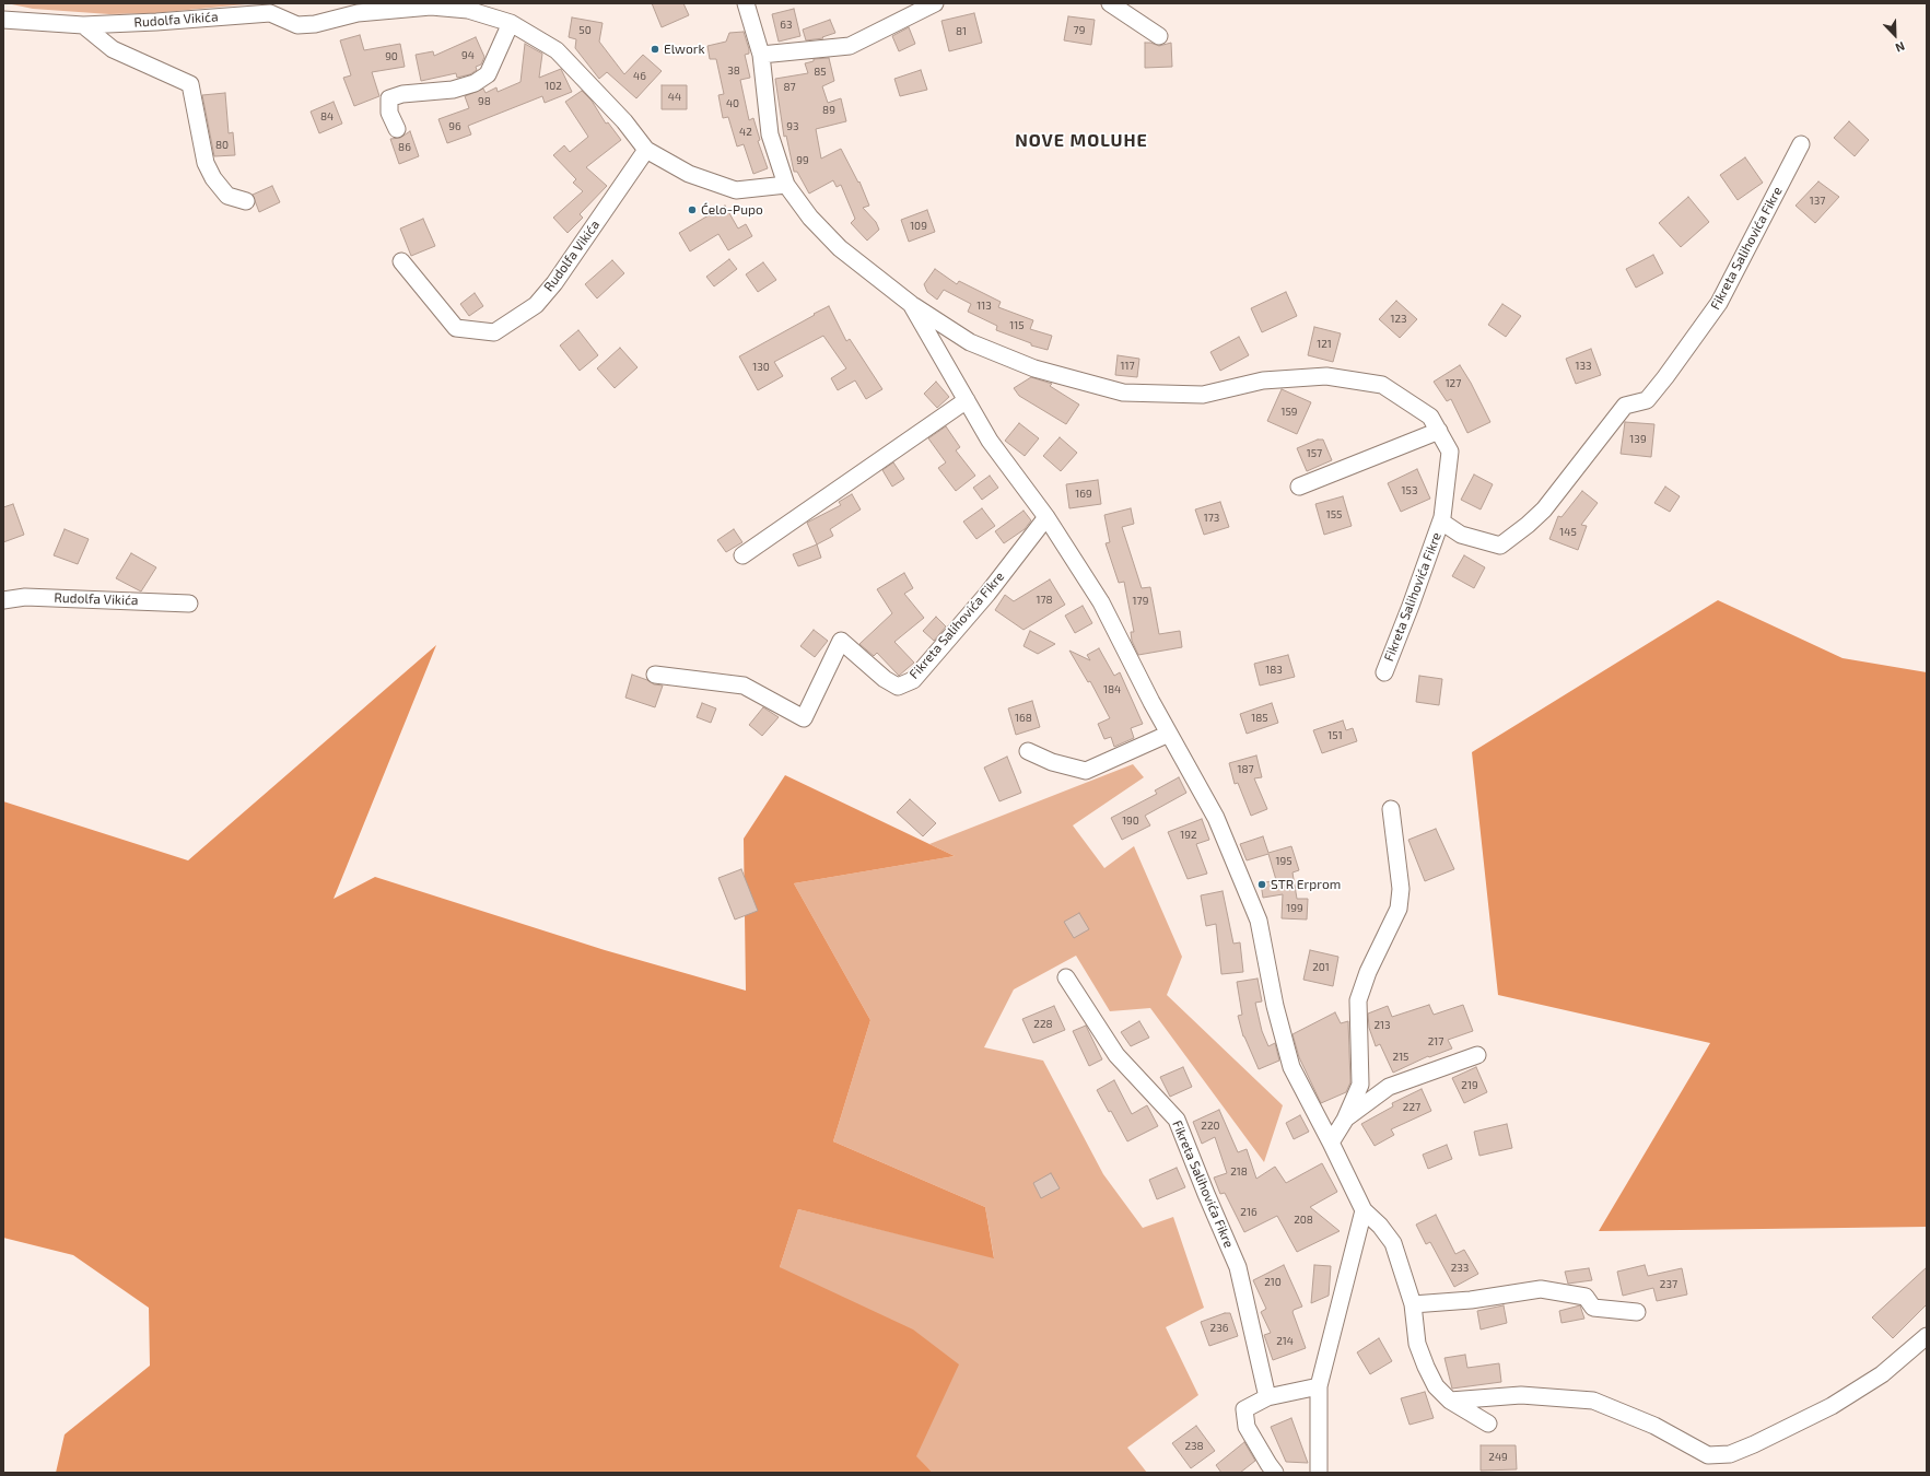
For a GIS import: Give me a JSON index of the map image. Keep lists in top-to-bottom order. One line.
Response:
{"streets":{"street":["Rudolfa Vikića","Fikreta Salihovića Fikre"]},"crossings":[["Rudolfa Vikića","Fikreta Salihovića Fikre"]],"districts":["NOVE MOLUHE"],"places":["Elwork","Ćelo-Pupo","STR Erprom"],"house_numbers":["63","50","79","81","94","90","38","85","46","102","87","44","98","40","89","84","96","93","42","80","86","99","137","109","113","123","115","121","117","133","130","127","159","139","157","153","169","155","173","145","178","179","183","184","168","185","151","187","190","192","195","199","201","228","213","217","215","219","227","220","218","216","208","233","210","237","236","214","238","249"],"north":"bottom right"}
